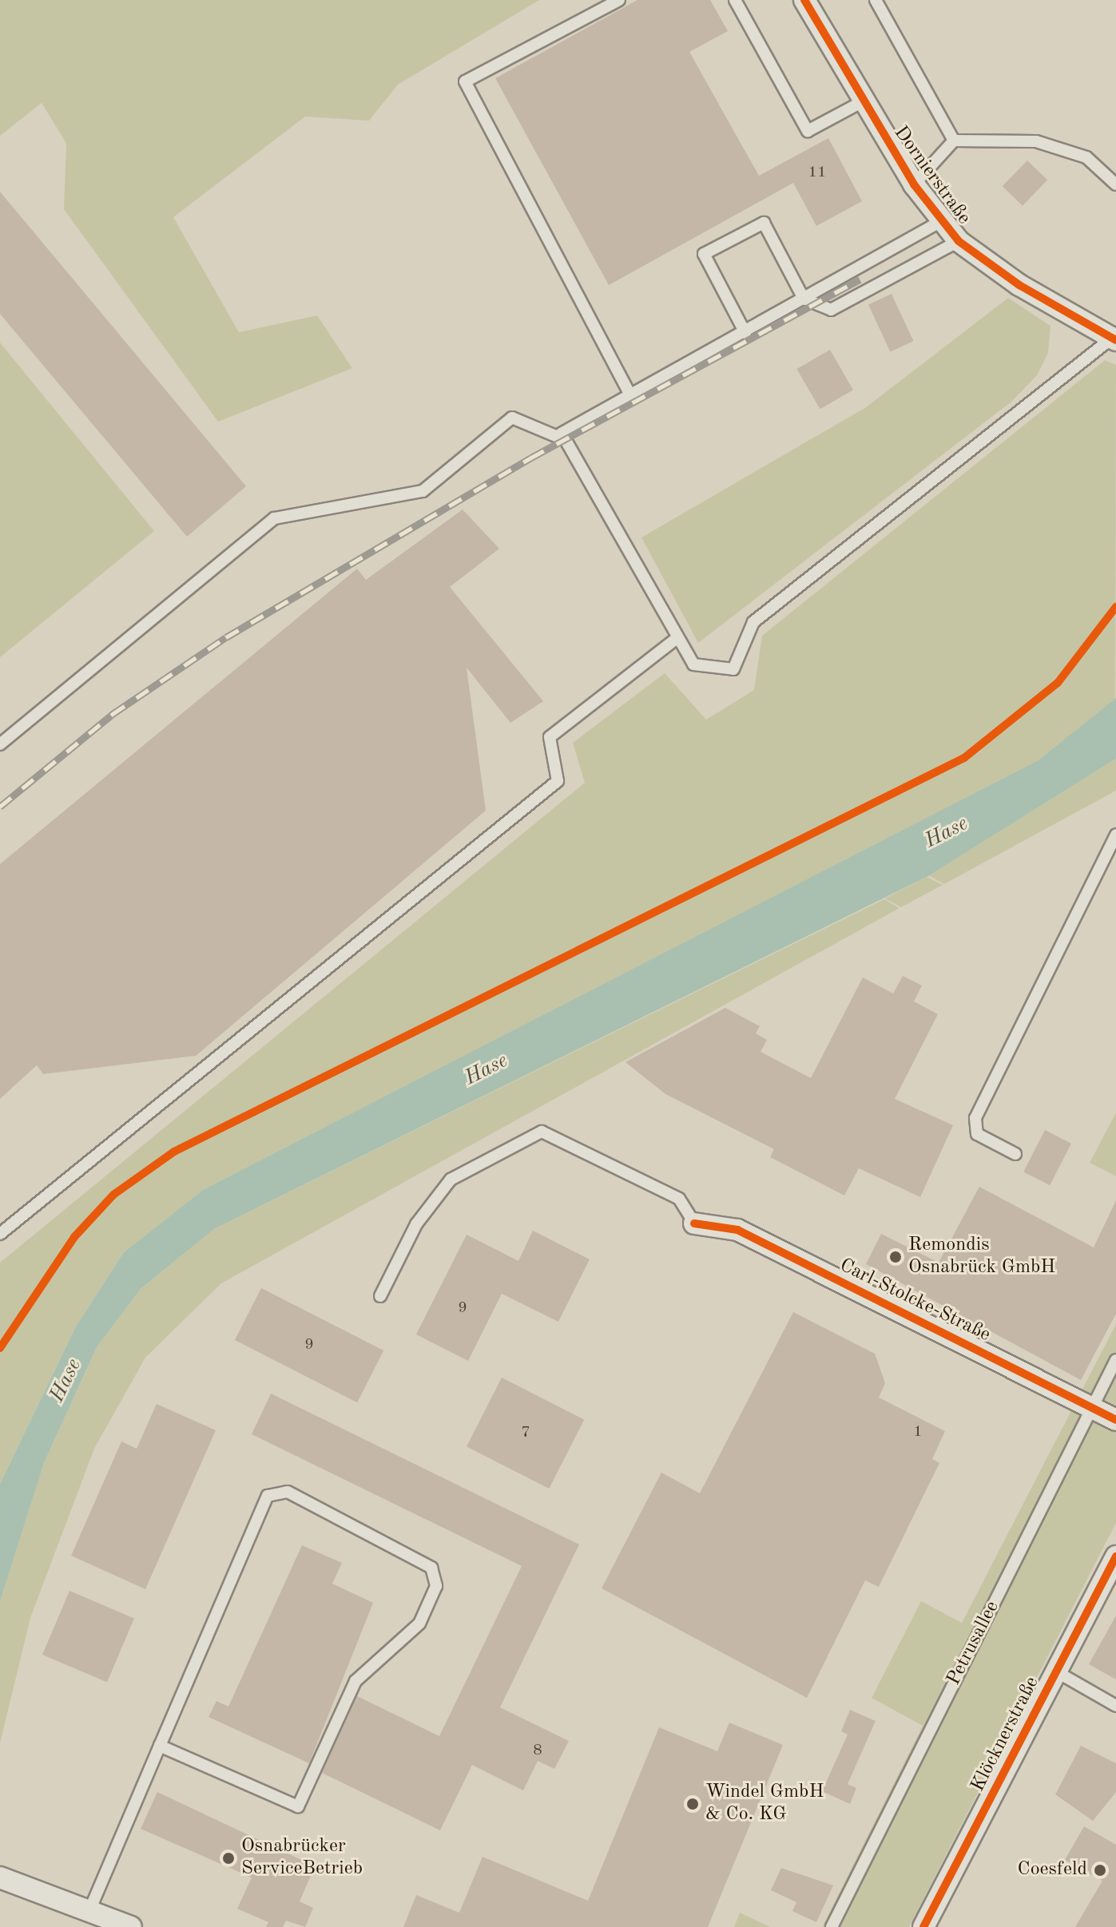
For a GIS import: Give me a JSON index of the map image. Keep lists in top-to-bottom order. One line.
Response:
{"streets":{"street":["Dornierstraße","Carl-Stolcke-Straße","Klöcknerstraße"],"lane":["Petrusallee"]},"crossings":[["Carl-Stolcke-Straße","Petrusallee"]],"water":["Hase"],"places":["Remondis Osnabrück GmbH","Windel GmbH & Co. KG","Osnabrücker ServiceBetrieb","Coesfeld"],"house_numbers":["11","9","9","1","7","8"]}
